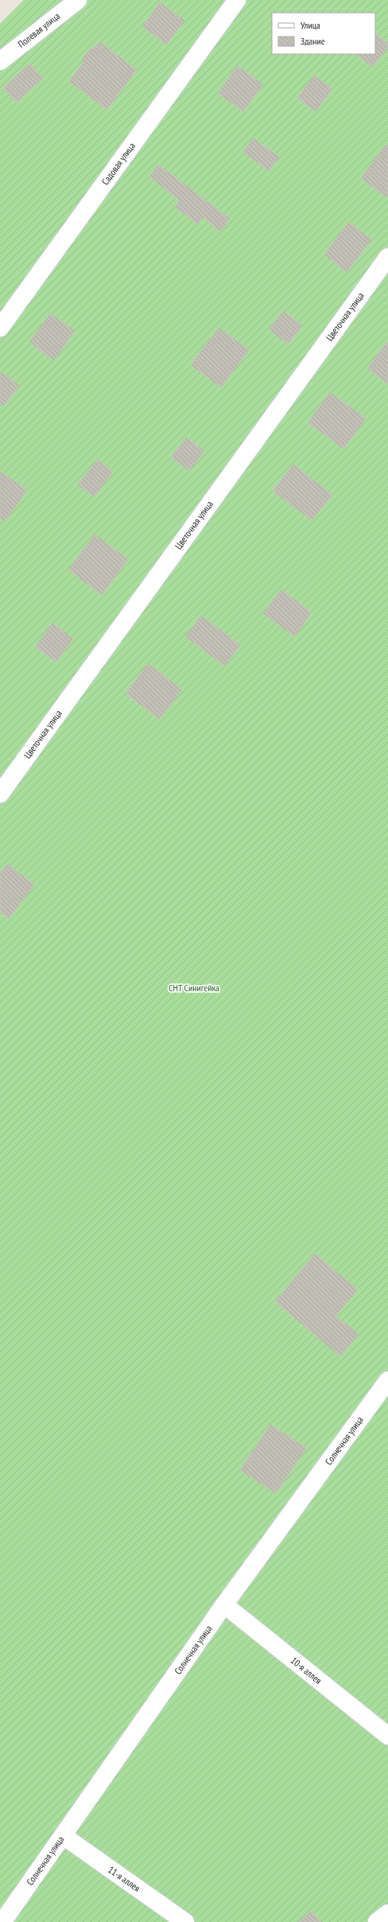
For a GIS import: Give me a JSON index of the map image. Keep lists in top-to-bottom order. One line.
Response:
{"streets":{"street":["Полевая улица","Садовая улица","Цветочная улица","Солнечная улица","10-я аллея","11-я аллея"]},"crossings":[["Солнечная улица","10-я аллея"],["Солнечная улица","11-я аллея"]],"parks":["СНТ Синигейка"],"legend":["Улица","Здание"]}
